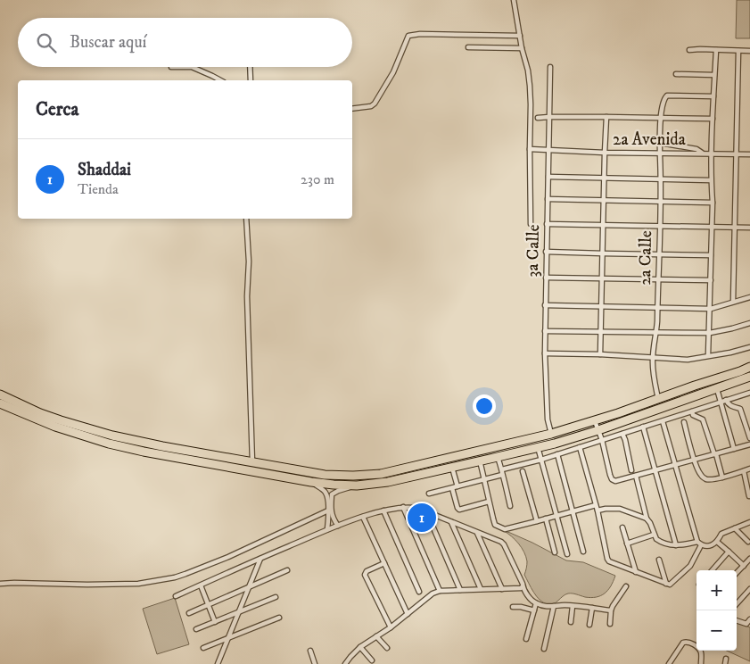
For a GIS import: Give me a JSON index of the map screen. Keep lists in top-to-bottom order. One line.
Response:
{"streets":{"street":["2a Avenida","3a Calle","2a Calle"]},"crossings":[["2a Avenida","3a Calle"],["2a Avenida","2a Calle"]],"page":{"search":"Buscar aquí","heading":"Cerca","list":[{"mark":"1","name":"Shaddai","note":"Tienda","value":"230 m"}],"pins":"1","map_buttons":["+","−"]}}
